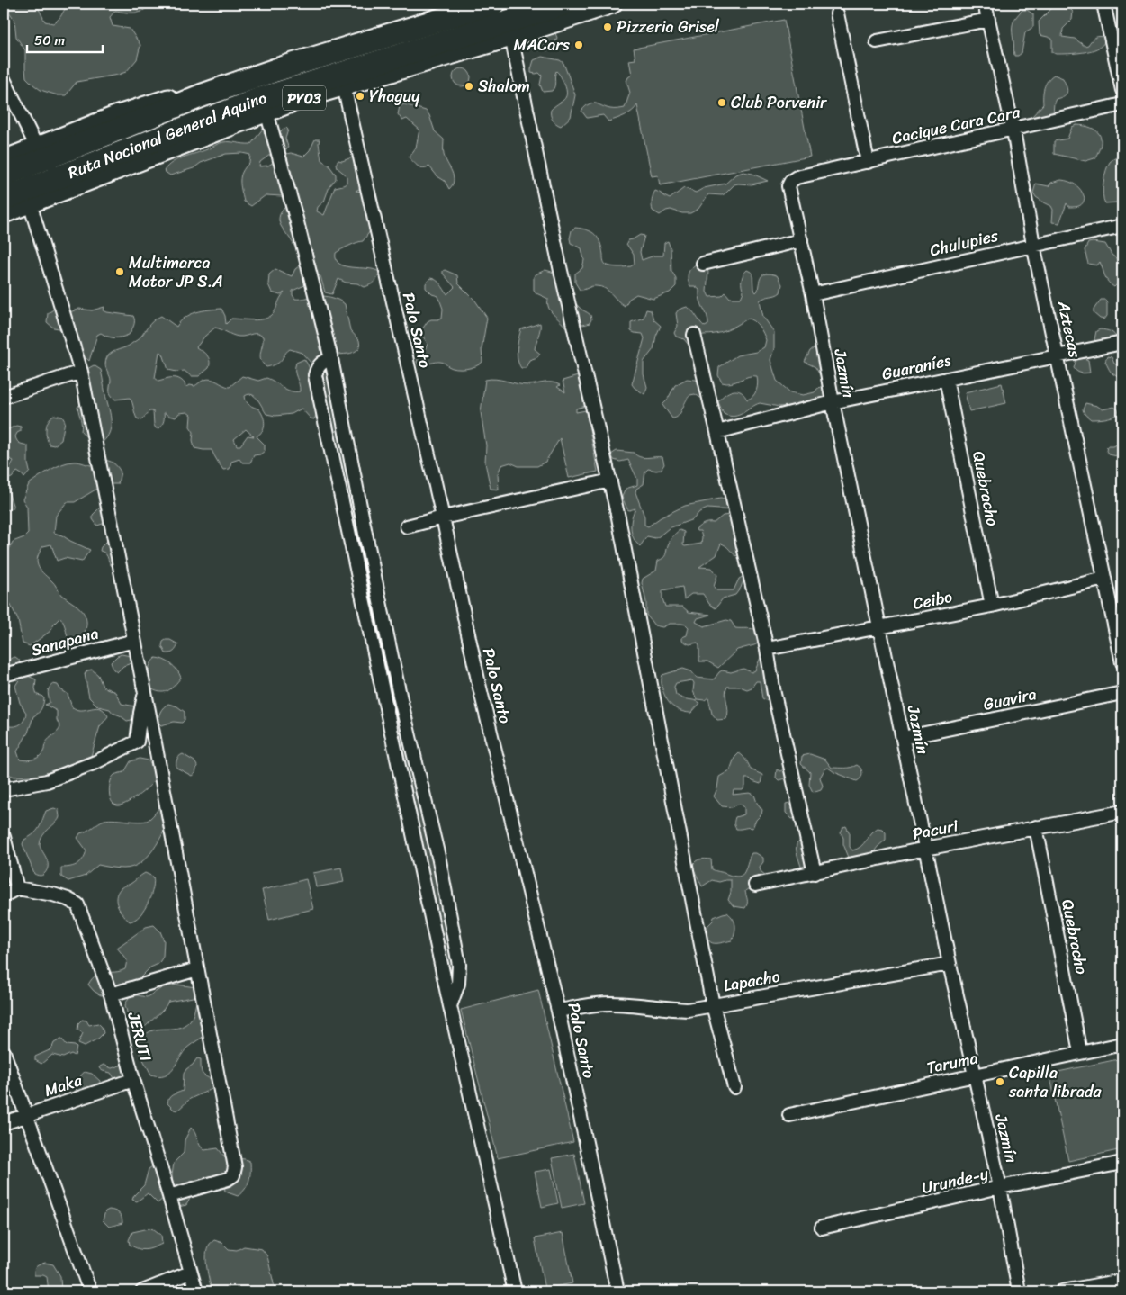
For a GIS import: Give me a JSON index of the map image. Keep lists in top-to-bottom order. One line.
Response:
{"streets":{"highway":["PY03","Ruta Nacional General Aquino"],"street":["Cacique Cara Cara","Chulupies","Aztecas","Palo Santo","Guaraníes","Jazmín","Quebracho","Ceibo","Sanapana","Guavira","Pacuri","Lapacho","JERUTI","Taruma","Maka","Urunde-y"]},"crossings":[["PY03","Ruta Nacional General Aquino"],["PY03","Palo Santo"],["Cacique Cara Cara","Aztecas"],["Cacique Cara Cara","Jazmín"],["Chulupies","Aztecas"],["Chulupies","Jazmín"],["Aztecas","Guaraníes"],["Aztecas","Ceibo"],["Palo Santo","Lapacho"],["Guaraníes","Jazmín"],["Guaraníes","Quebracho"],["Jazmín","Ceibo"],["Jazmín","Guavira"],["Jazmín","Pacuri"],["Jazmín","Lapacho"],["Jazmín","Taruma"],["Jazmín","Urunde-y"],["Quebracho","Ceibo"],["Quebracho","Pacuri"],["Quebracho","Taruma"],["JERUTI","Maka"]],"places":["Pizzeria Grisel","MACars","Shalom","Yhaguy","Club Porvenir","Multimarca Motor JP S.A","Capilla santa librada"],"scale_bar":"50 m"}
